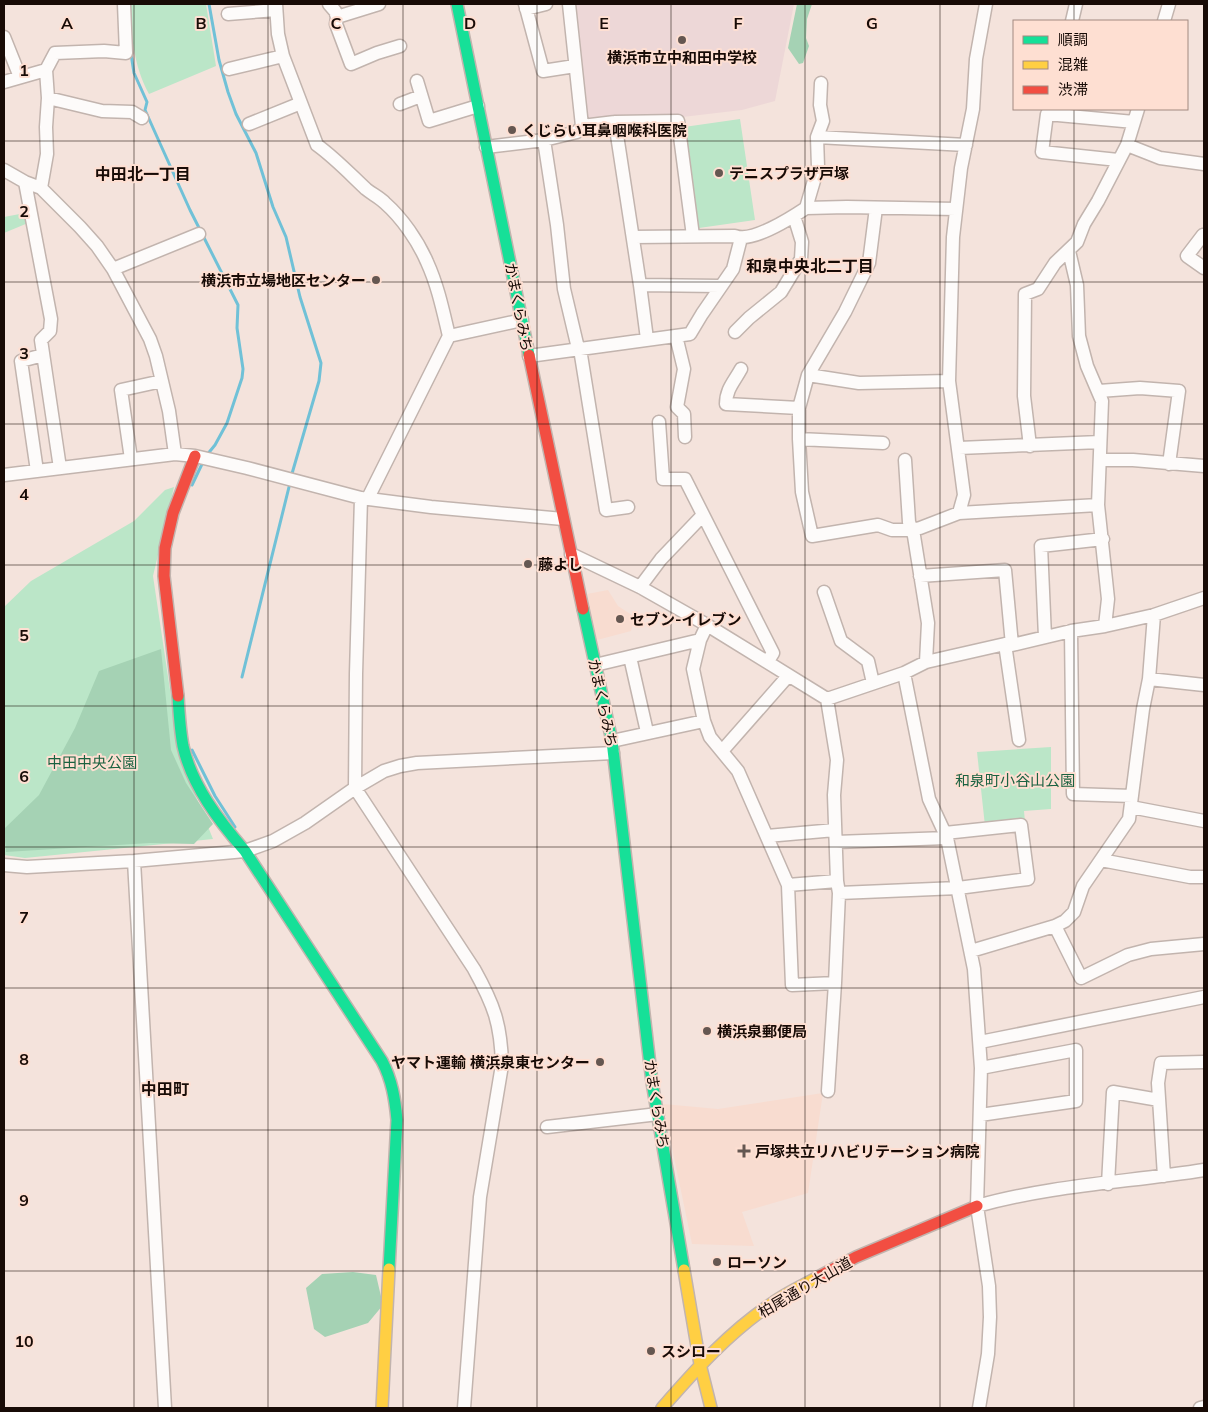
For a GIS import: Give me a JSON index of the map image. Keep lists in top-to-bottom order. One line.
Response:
{"streets":{"main road":["かまくらみち","柏尾通り大山道"]},"crossings":[["かまくらみち","柏尾通り大山道"]],"districts":["中田北一丁目","和泉中央北二丁目","中田町"],"parks":["中田中央公園","和泉町小谷山公園"],"places":{"other":["横浜市立中和田中学校","くじらい耳鼻咽喉科医院","テニスプラザ戸塚","横浜市立場地区センター","藤よし","セブン-イレブン","横浜泉郵便局","ヤマト運輸 横浜泉東センター","ローソン","スシロー"],"health":["戸塚共立リハビリテーション病院"]},"legend":["順調","混雑","渋滞"],"grid":{"columns":["A","B","C","D","E","F","G"],"rows":["1","2","3","4","5","6","7","8","9","10"]}}
